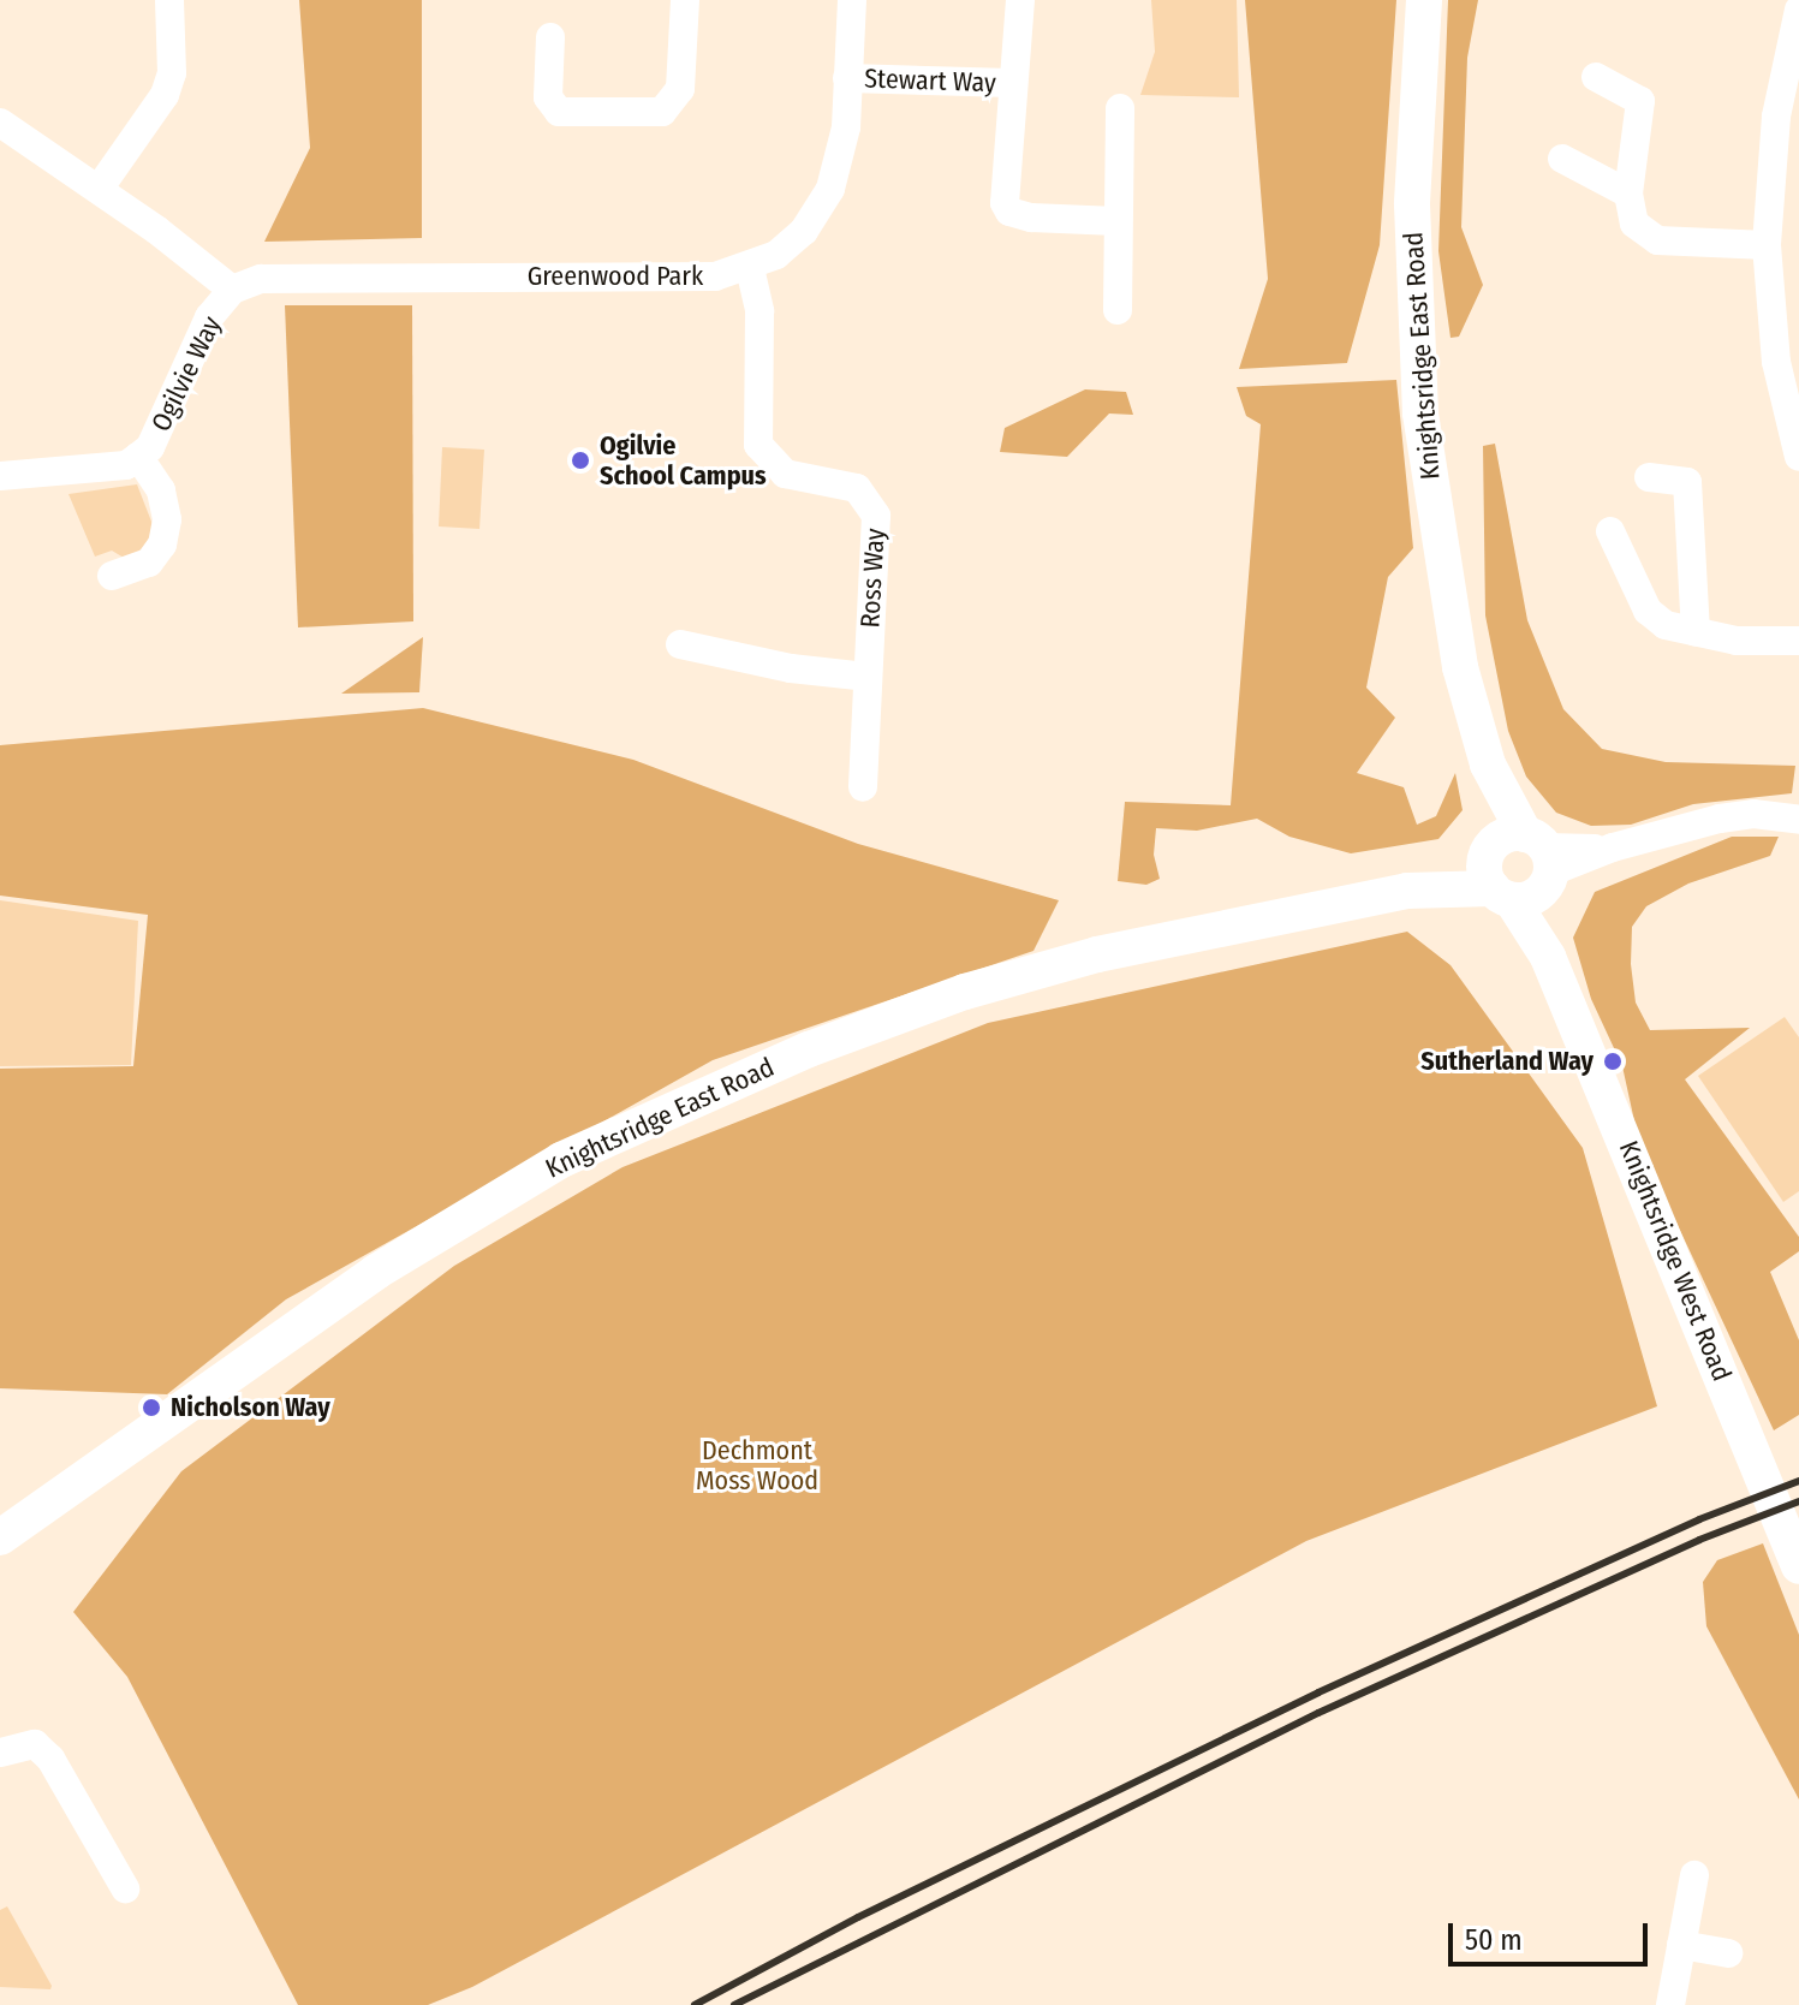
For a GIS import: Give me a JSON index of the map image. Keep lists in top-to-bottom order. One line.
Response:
{"streets":{"street":["Stewart Way","Greenwood Park","Knightsridge East Road","Ogilvie Way","Ross Way","Knightsridge West Road"]},"crossings":[["Stewart Way","Greenwood Park"],["Greenwood Park","Ogilvie Way"],["Greenwood Park","Ross Way"],["Knightsridge East Road","Knightsridge West Road"]],"parks":["Dechmont Moss Wood"],"places":["Ogilvie School Campus","Sutherland Way","Nicholson Way"],"scale_bar":"50 m"}
